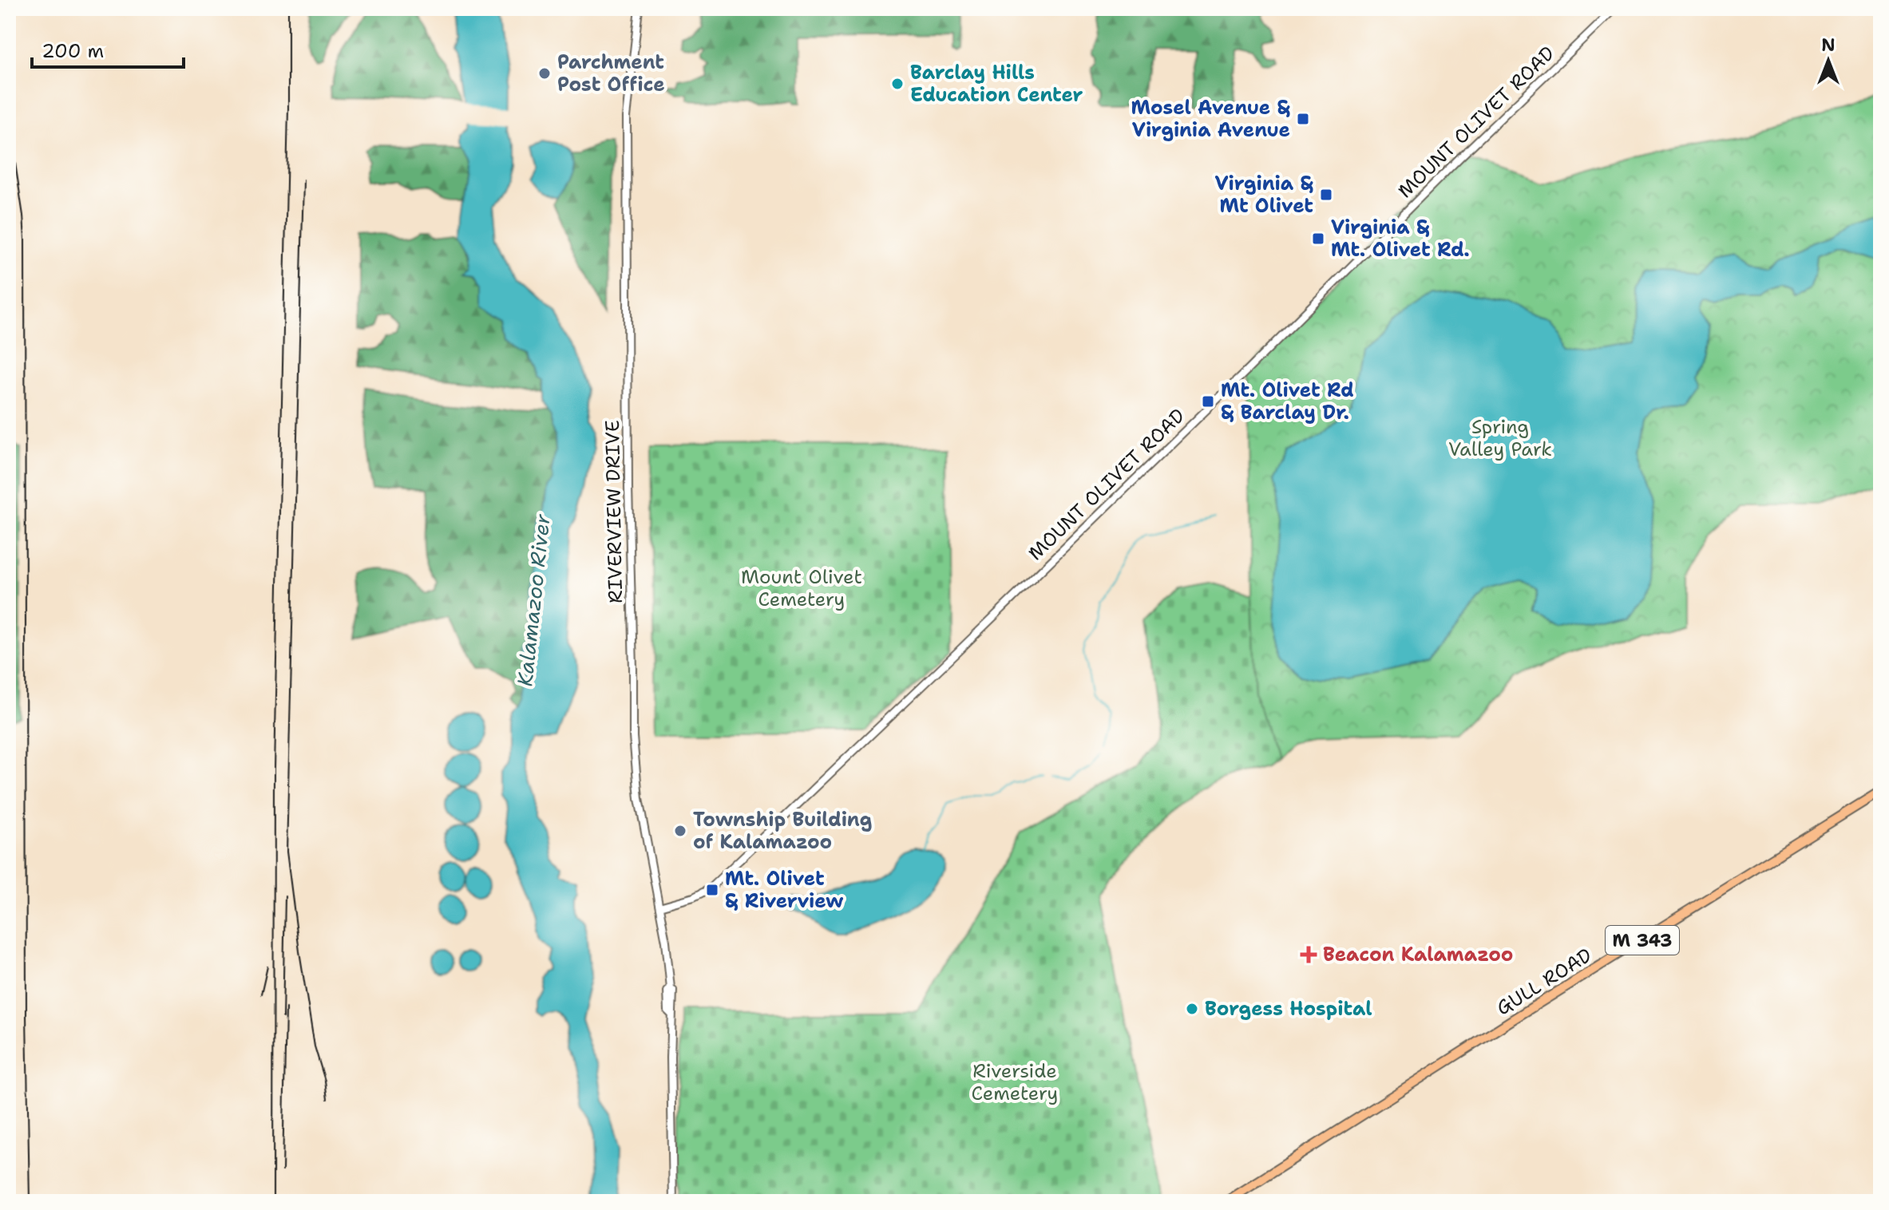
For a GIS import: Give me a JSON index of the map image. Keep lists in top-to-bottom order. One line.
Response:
{"streets":{"main road":["M 343","GULL ROAD"],"street":["MOUNT OLIVET ROAD","RIVERVIEW DRIVE"]},"crossings":[["MOUNT OLIVET ROAD","RIVERVIEW DRIVE"]],"water":["Kalamazoo River"],"parks":["Spring Valley Park","Mount Olivet Cemetery","Riverside Cemetery"],"places":{"other":["Parchment Post Office","Barclay Hills Education Center","Township Building of Kalamazoo","Borgess Hospital"],"transit":["Mosel Avenue & Virginia Avenue","Virginia & Mt Olivet","Virginia & Mt. Olivet Rd.","Mt. Olivet Rd & Barclay Dr.","Mt. Olivet & Riverview"],"health":["Beacon Kalamazoo"]},"scale_bar":"200 m","north":"top"}
